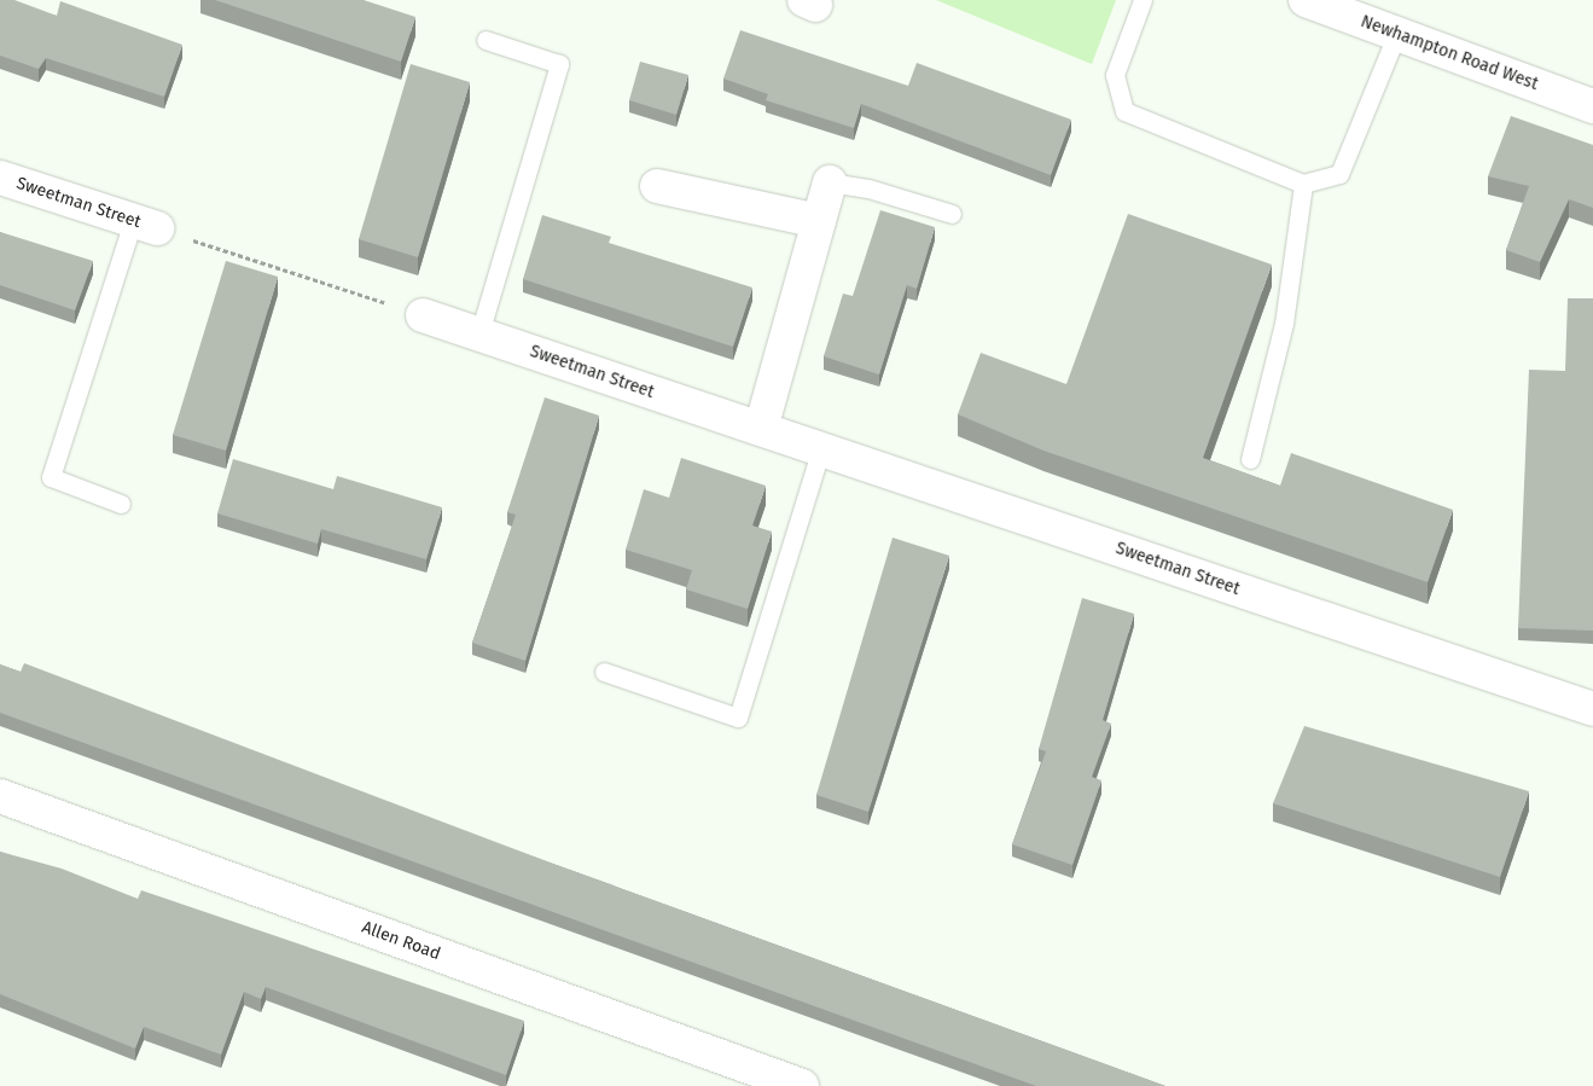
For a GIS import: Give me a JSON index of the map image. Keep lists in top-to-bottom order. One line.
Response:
{"streets":{"street":["Newhampton Road West","Sweetman Street","Allen Road"]}}
